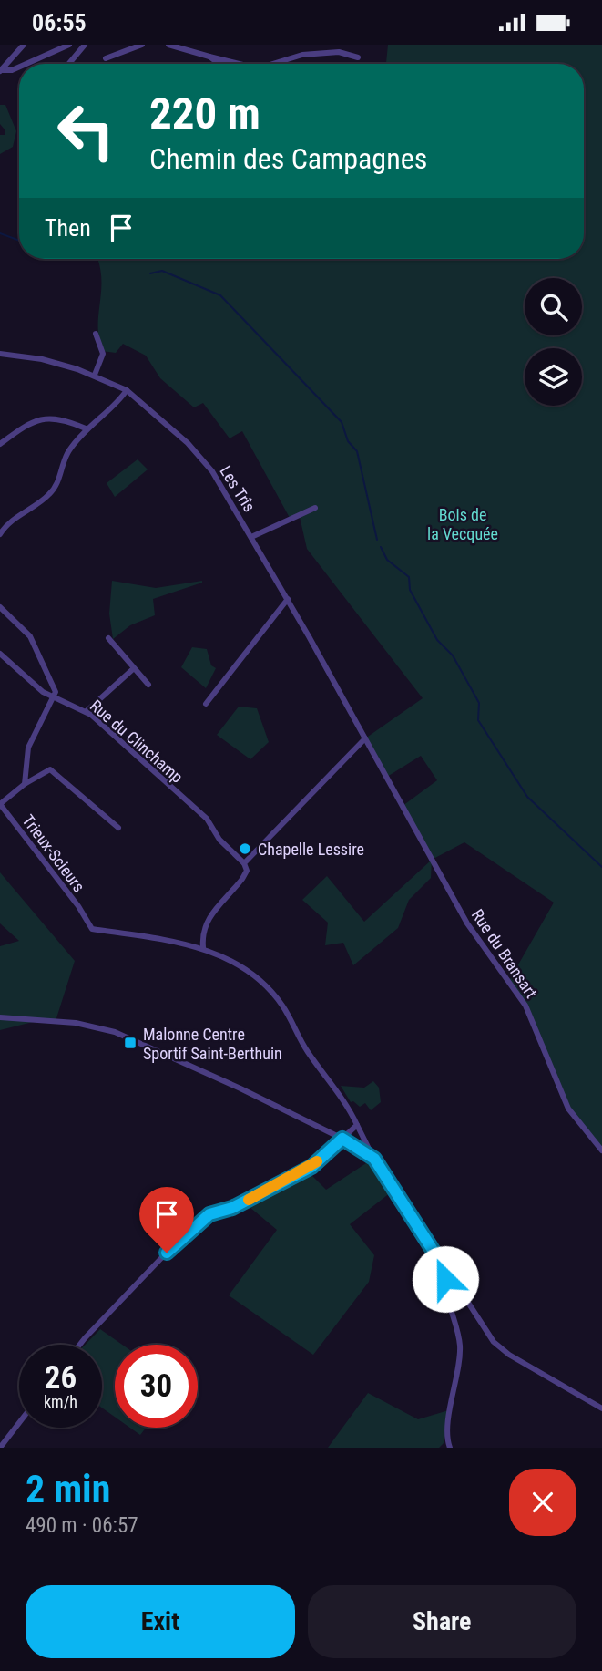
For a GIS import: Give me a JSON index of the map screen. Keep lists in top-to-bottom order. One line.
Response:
{"streets":{"street":["Les Trîs","Rue du Clinchamp","Trieux-Scieurs","Rue du Bransart"]},"crossings":[["Les Trîs","Rue du Bransart"]],"parks":["Bois de la Vecquée"],"places":{"other":["Chapelle Lessire"],"transit":["Malonne Centre Sportif Saint-Berthuin"]},"page":{"status":"06:55","turn":["220 m","Chemin des Campagnes"],"then":"Then","speed":"26 km/h","limit":"30","heading":["2 min","490 m · 06:57"],"buttons":["Exit","Share"]}}
